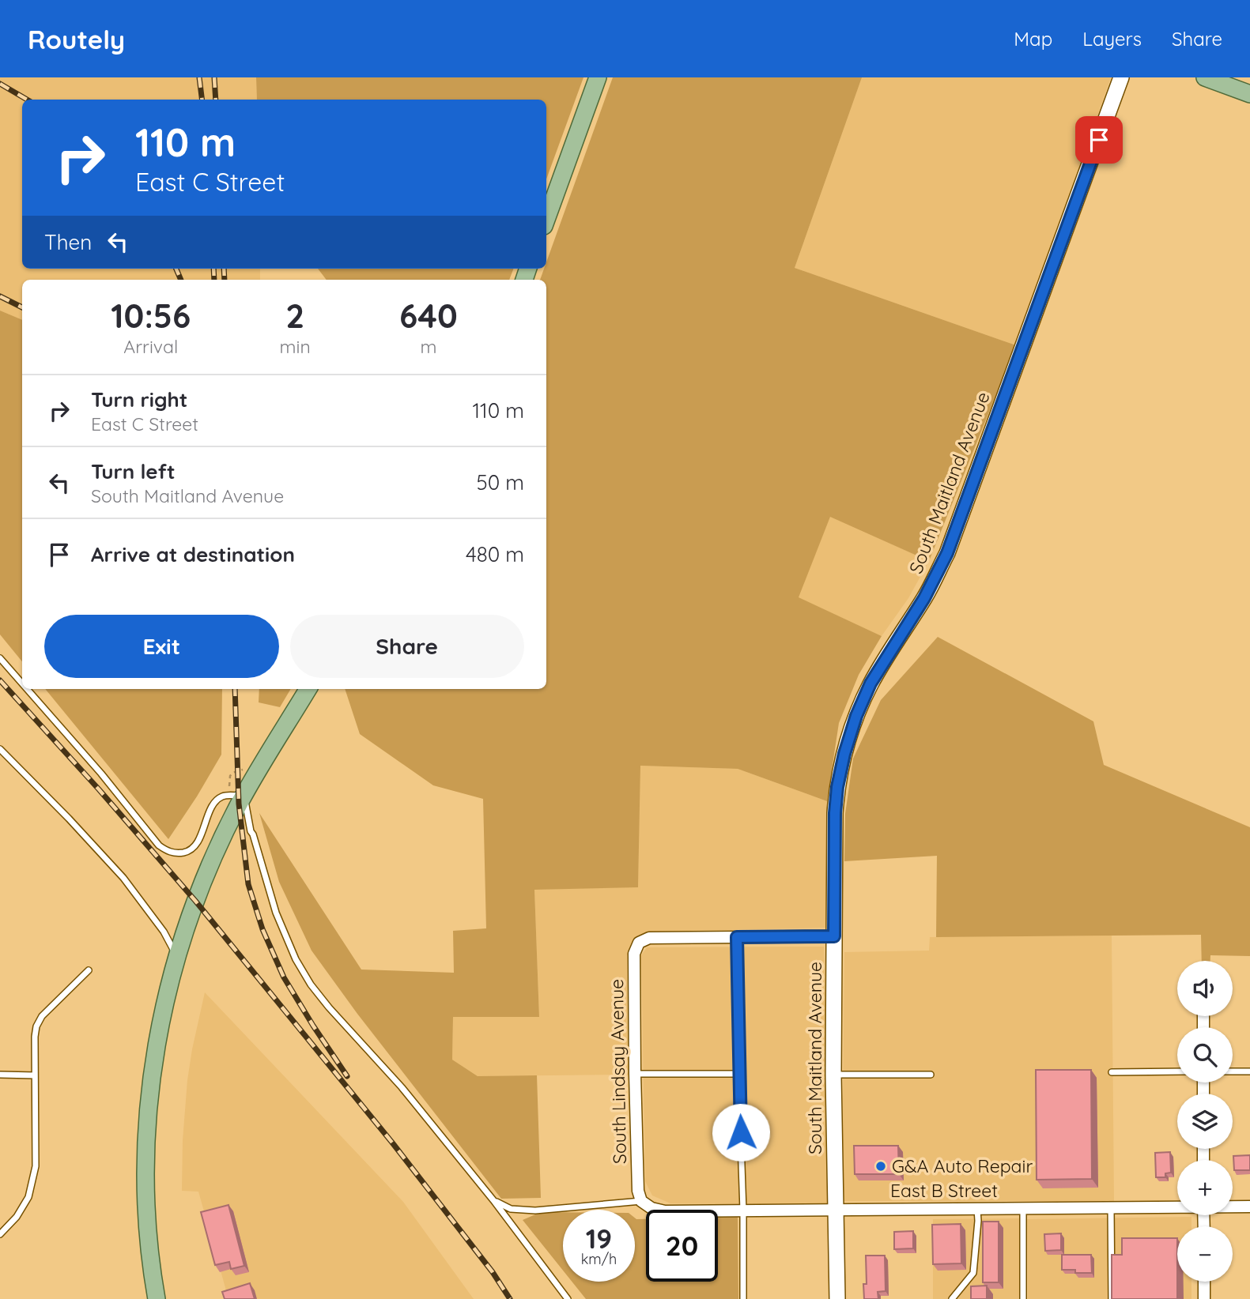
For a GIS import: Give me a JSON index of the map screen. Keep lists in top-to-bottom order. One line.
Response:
{"streets":{"street":["South Maitland Avenue","South Lindsay Avenue","East B Street"]},"crossings":[["South Maitland Avenue","East B Street"],["South Lindsay Avenue","East B Street"]],"places":["G&A Auto Repair"],"page":{"header":"Routely","nav":["Map","Layers","Share"],"turn":["110 m","East C Street"],"then":"Then","eta":["10:56","Arrival","2","min","640","m"],"list":[{"name":"Turn right","note":"East C Street","value":"110 m"},{"name":"Turn left","note":"South Maitland Avenue","value":"50 m"},{"name":"Arrive at destination","value":"480 m"}],"buttons":["Exit","Share"],"map_buttons":["+","−"],"speed":"19 km/h","limit":"20"}}
